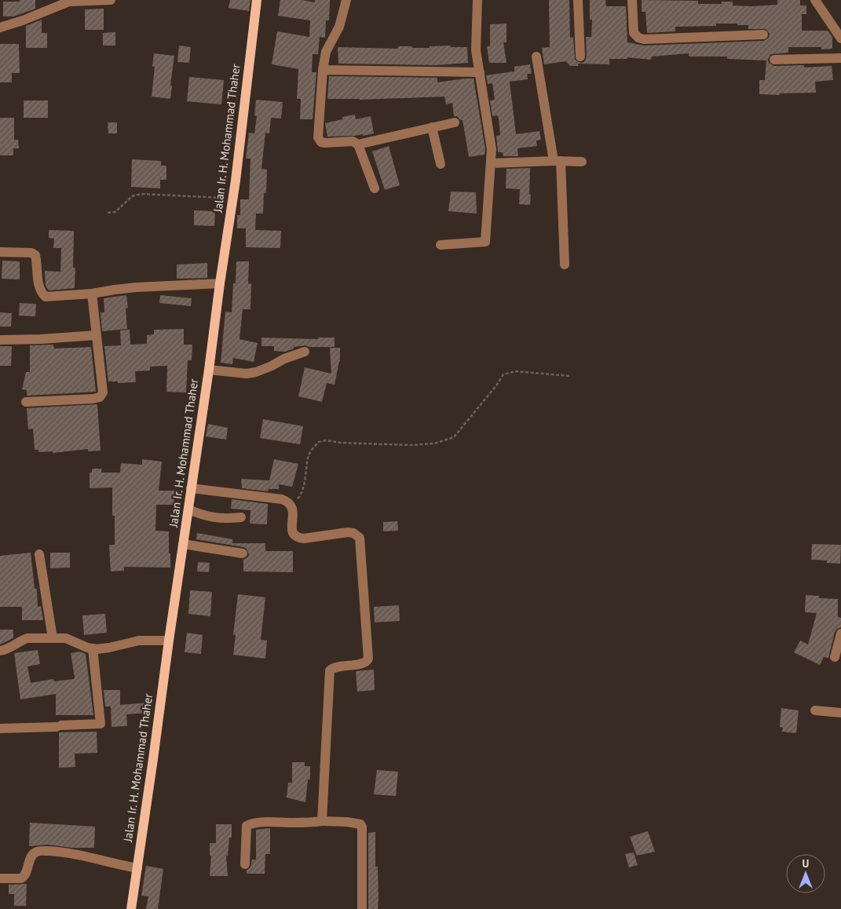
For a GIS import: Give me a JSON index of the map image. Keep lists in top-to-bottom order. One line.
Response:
{"streets":{"main road":["Jalan Ir. H. Mohammad Thaher"]},"north":"top"}
